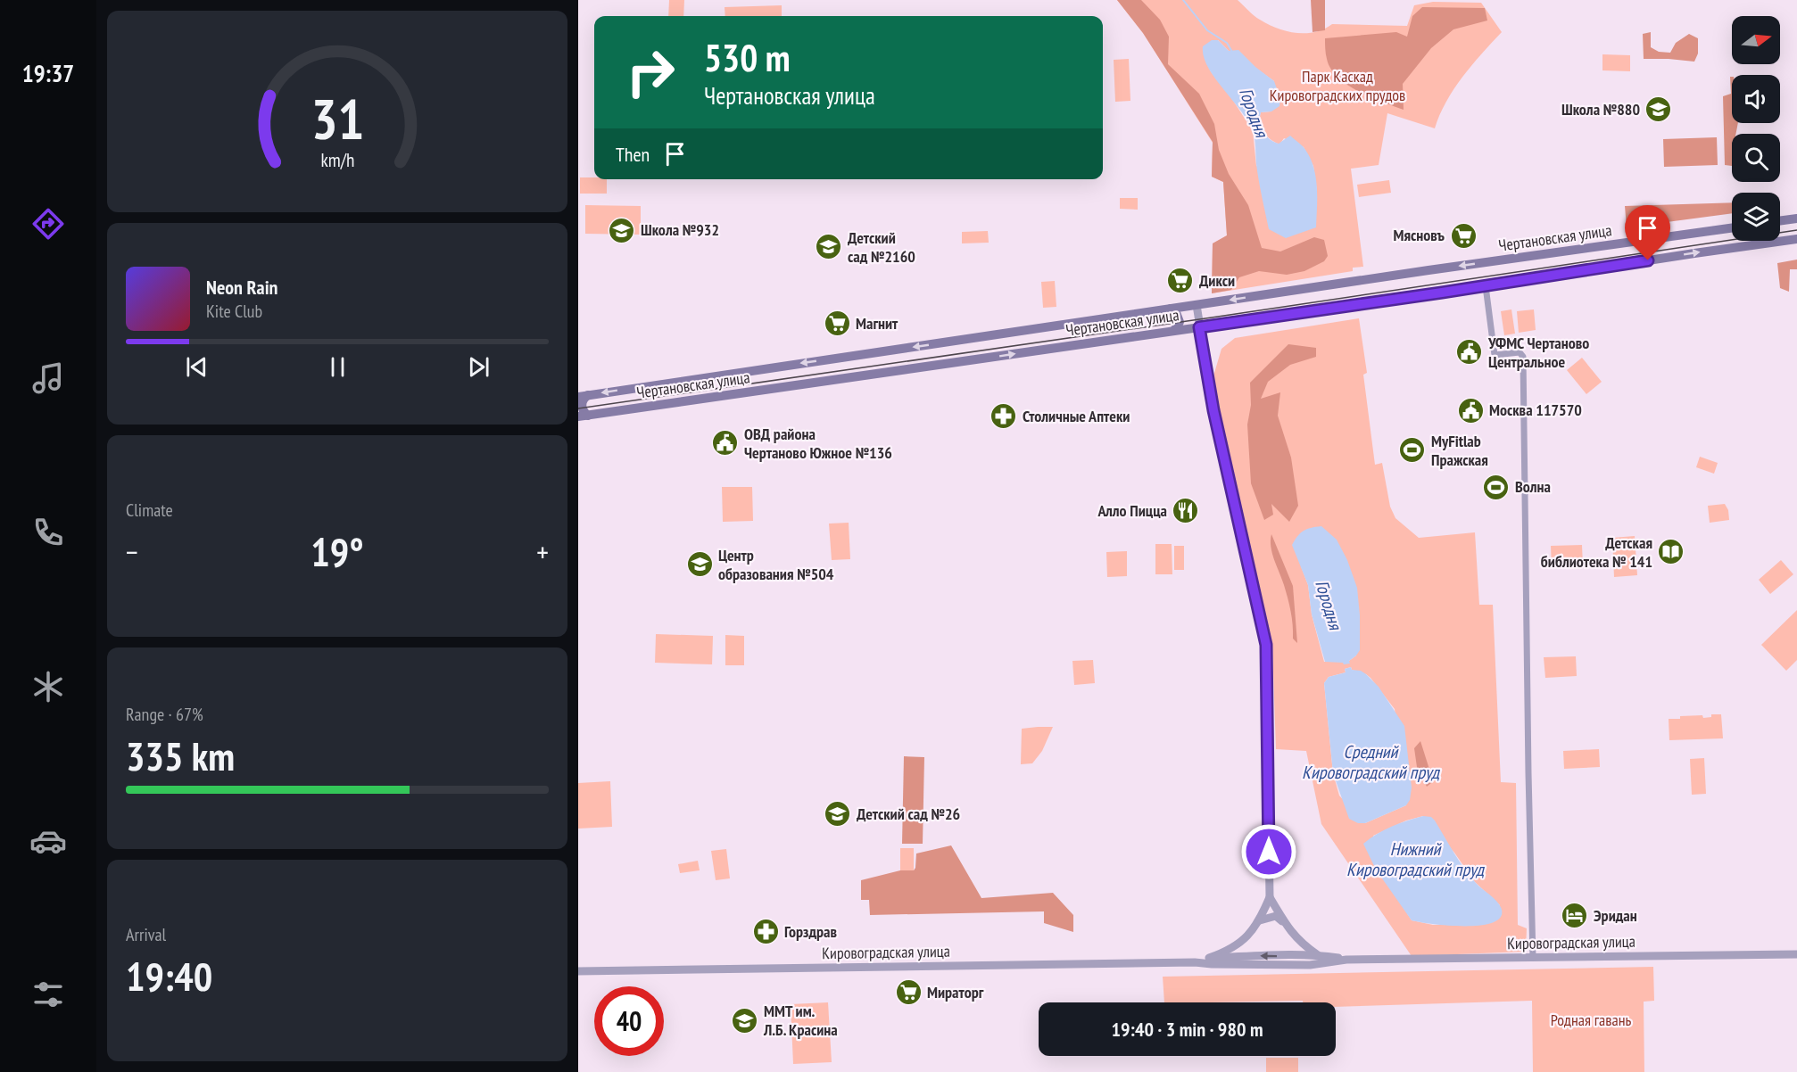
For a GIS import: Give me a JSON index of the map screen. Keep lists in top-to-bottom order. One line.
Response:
{"streets":{"main road":["Чертановская улица"],"street":["Кировоградская улица"]},"water":["Городня","Средний Кировоградский пруд","Нижний Кировоградский пруд"],"parks":["Парк Каскад Кировоградских прудов","Родная гавань"],"places":{"school or university":["Школа №880","Школа №932","Детский сад №2160","Центр образования №504","Детский сад №26","ММТ им. Л.Б. Красина"],"supermarket":["Мясновъ","Дикси","Магнит","Мираторг"],"public building":["УФМС Чертаново Центральное","Москва 117570","ОВД района Чертаново Южное №136"],"pharmacy":["Столичные Аптеки","Горздрав"],"sports":["MyFitlab Пражская","Волна"],"restaurant":["Алло Пицца"],"library":["Детская библиотека № 141"],"hotel":["Эридан"]},"north":"right","page":{"tabs":"19:37","turn":["530 m","Чертановская улица"],"then":"Then","song":["Neon Rain","Kite Club"],"tile":["Climate",["Range · 67%","335 km"],["Arrival","19:40"]],"heat":["−","19°","+"],"limit":"40","trip":"19:40 · 3 min · 980 m","gauge":["31","km/h"]}}
